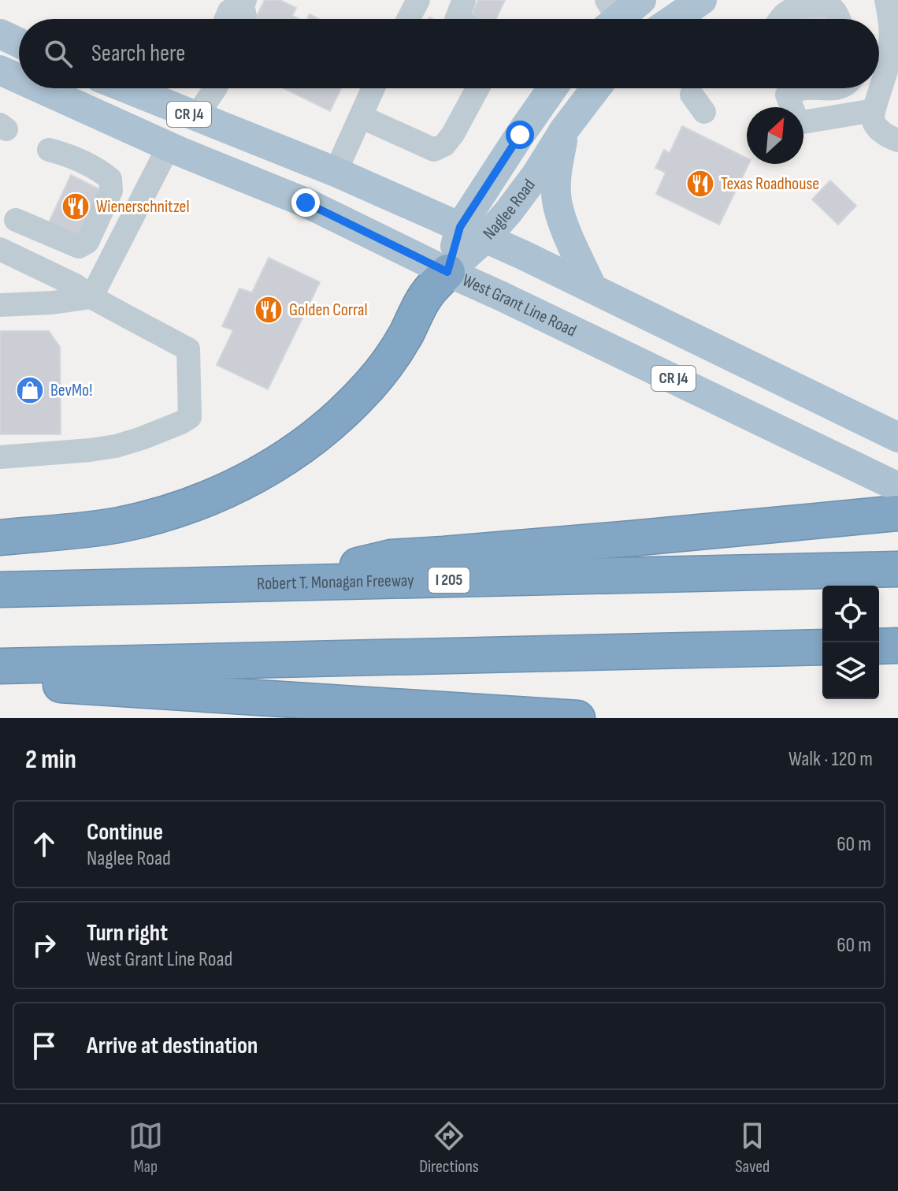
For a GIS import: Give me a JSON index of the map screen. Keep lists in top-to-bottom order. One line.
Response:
{"streets":{"highway":["I 205","Robert T. Monagan Freeway"],"main road":["CR J4","Naglee Road","West Grant Line Road"]},"crossings":[["CR J4","Naglee Road"],["Naglee Road","West Grant Line Road"]],"places":{"restaurant":["Texas Roadhouse","Wienerschnitzel","Golden Corral"],"shop":["BevMo!"]},"north":"top right","page":{"search":"Search here","heading":["2 min","Walk · 120 m"],"list":[["Continue","Naglee Road","60 m"],["Turn right","West Grant Line Road","60 m"],"Arrive at destination"],"nav":["Map","Directions","Saved"]}}
